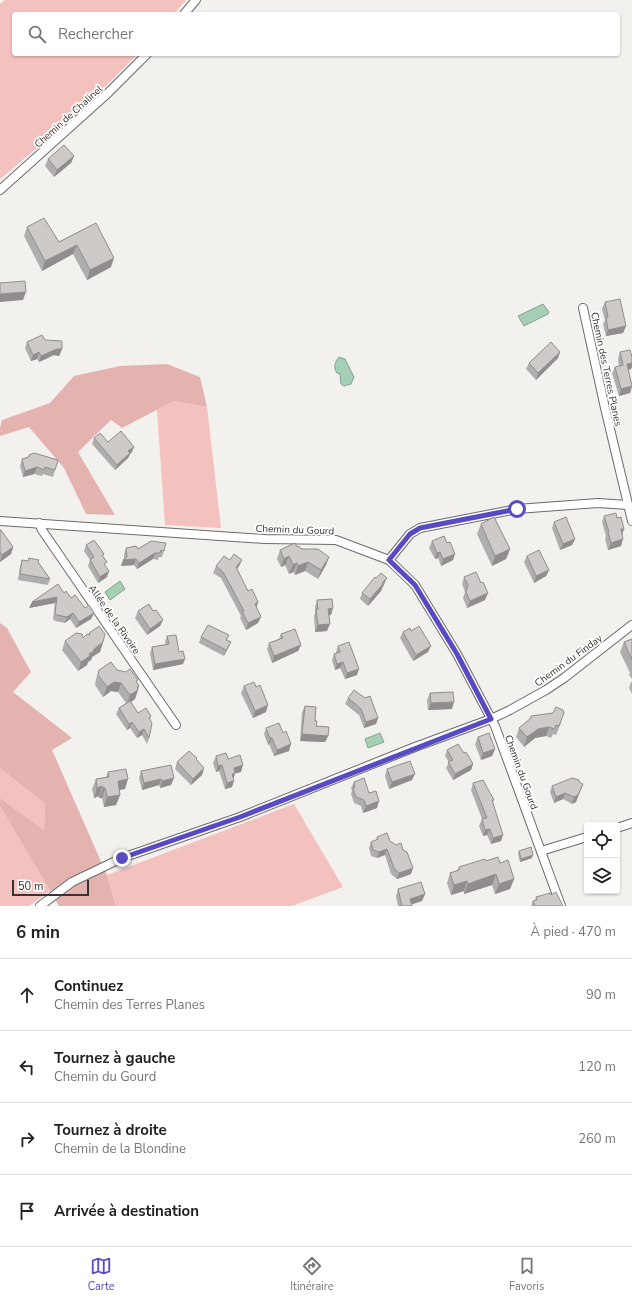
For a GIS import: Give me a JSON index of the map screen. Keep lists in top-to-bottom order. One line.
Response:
{"streets":{"street":["Chemin de Chalinel","Chemin des Terres Planes","Chemin du Gourd","Allée de la Rivoire","Chemin du Finday"]},"crossings":[["Chemin du Gourd","Allée de la Rivoire"],["Chemin du Gourd","Chemin du Finday"]],"scale_bar":"50 m","page":{"search":"Rechercher","scale":"50 m","heading":["6 min","À pied · 470 m"],"list":[["Continuez","Chemin des Terres Planes","90 m"],["Tournez à gauche","Chemin du Gourd","120 m"],["Tournez à droite","Chemin de la Blondine","260 m"],"Arrivée à destination"],"nav":["Carte","Itinéraire","Favoris"]}}
